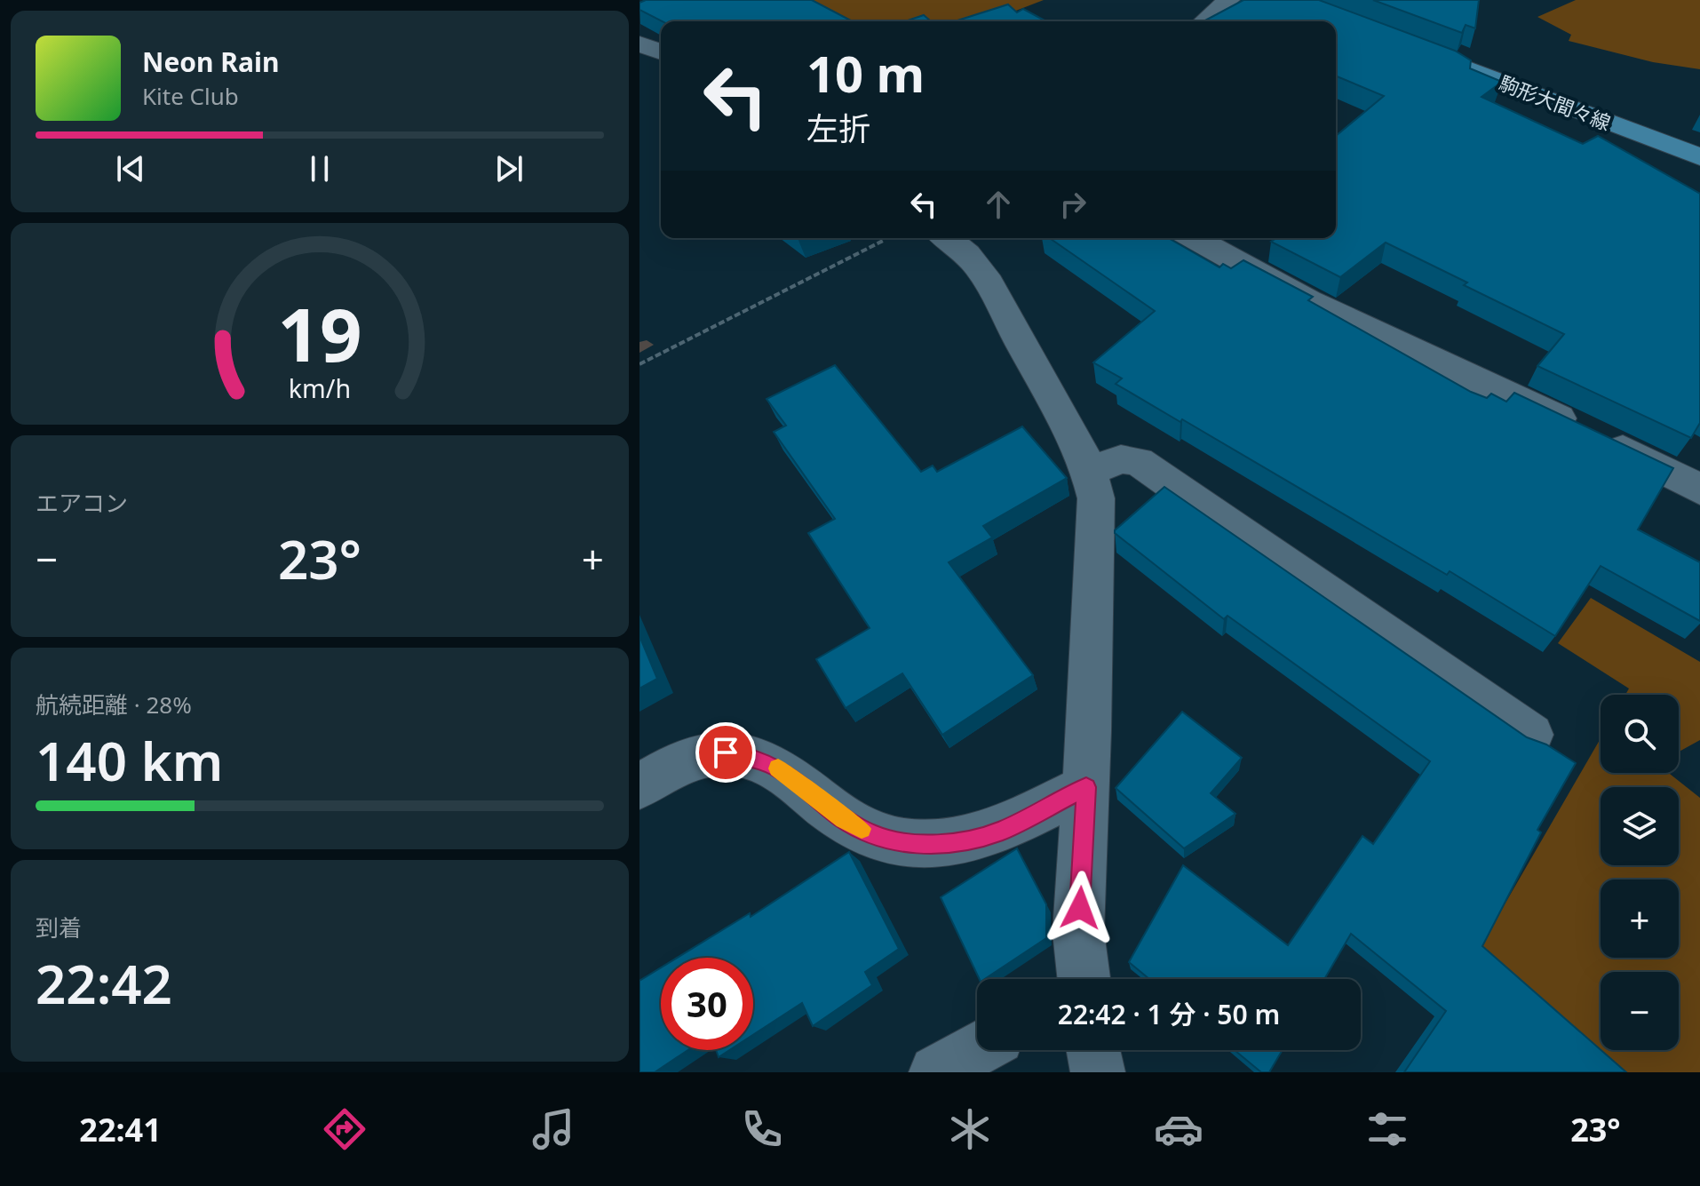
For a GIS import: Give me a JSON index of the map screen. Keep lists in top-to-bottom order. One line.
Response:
{"streets":{"main road":["駒形大間々線"]},"page":{"turn":["10 m","左折"],"song":["Neon Rain","Kite Club"],"tile":["エアコン",["航続距離 · 28%","140 km"],["到着","22:42"]],"heat":["−","23°","+"],"map_buttons":["+","−"],"limit":"30","trip":"22:42 · 1 分 · 50 m","tabs":["22:41","23°"],"gauge":["19","km/h"]}}
